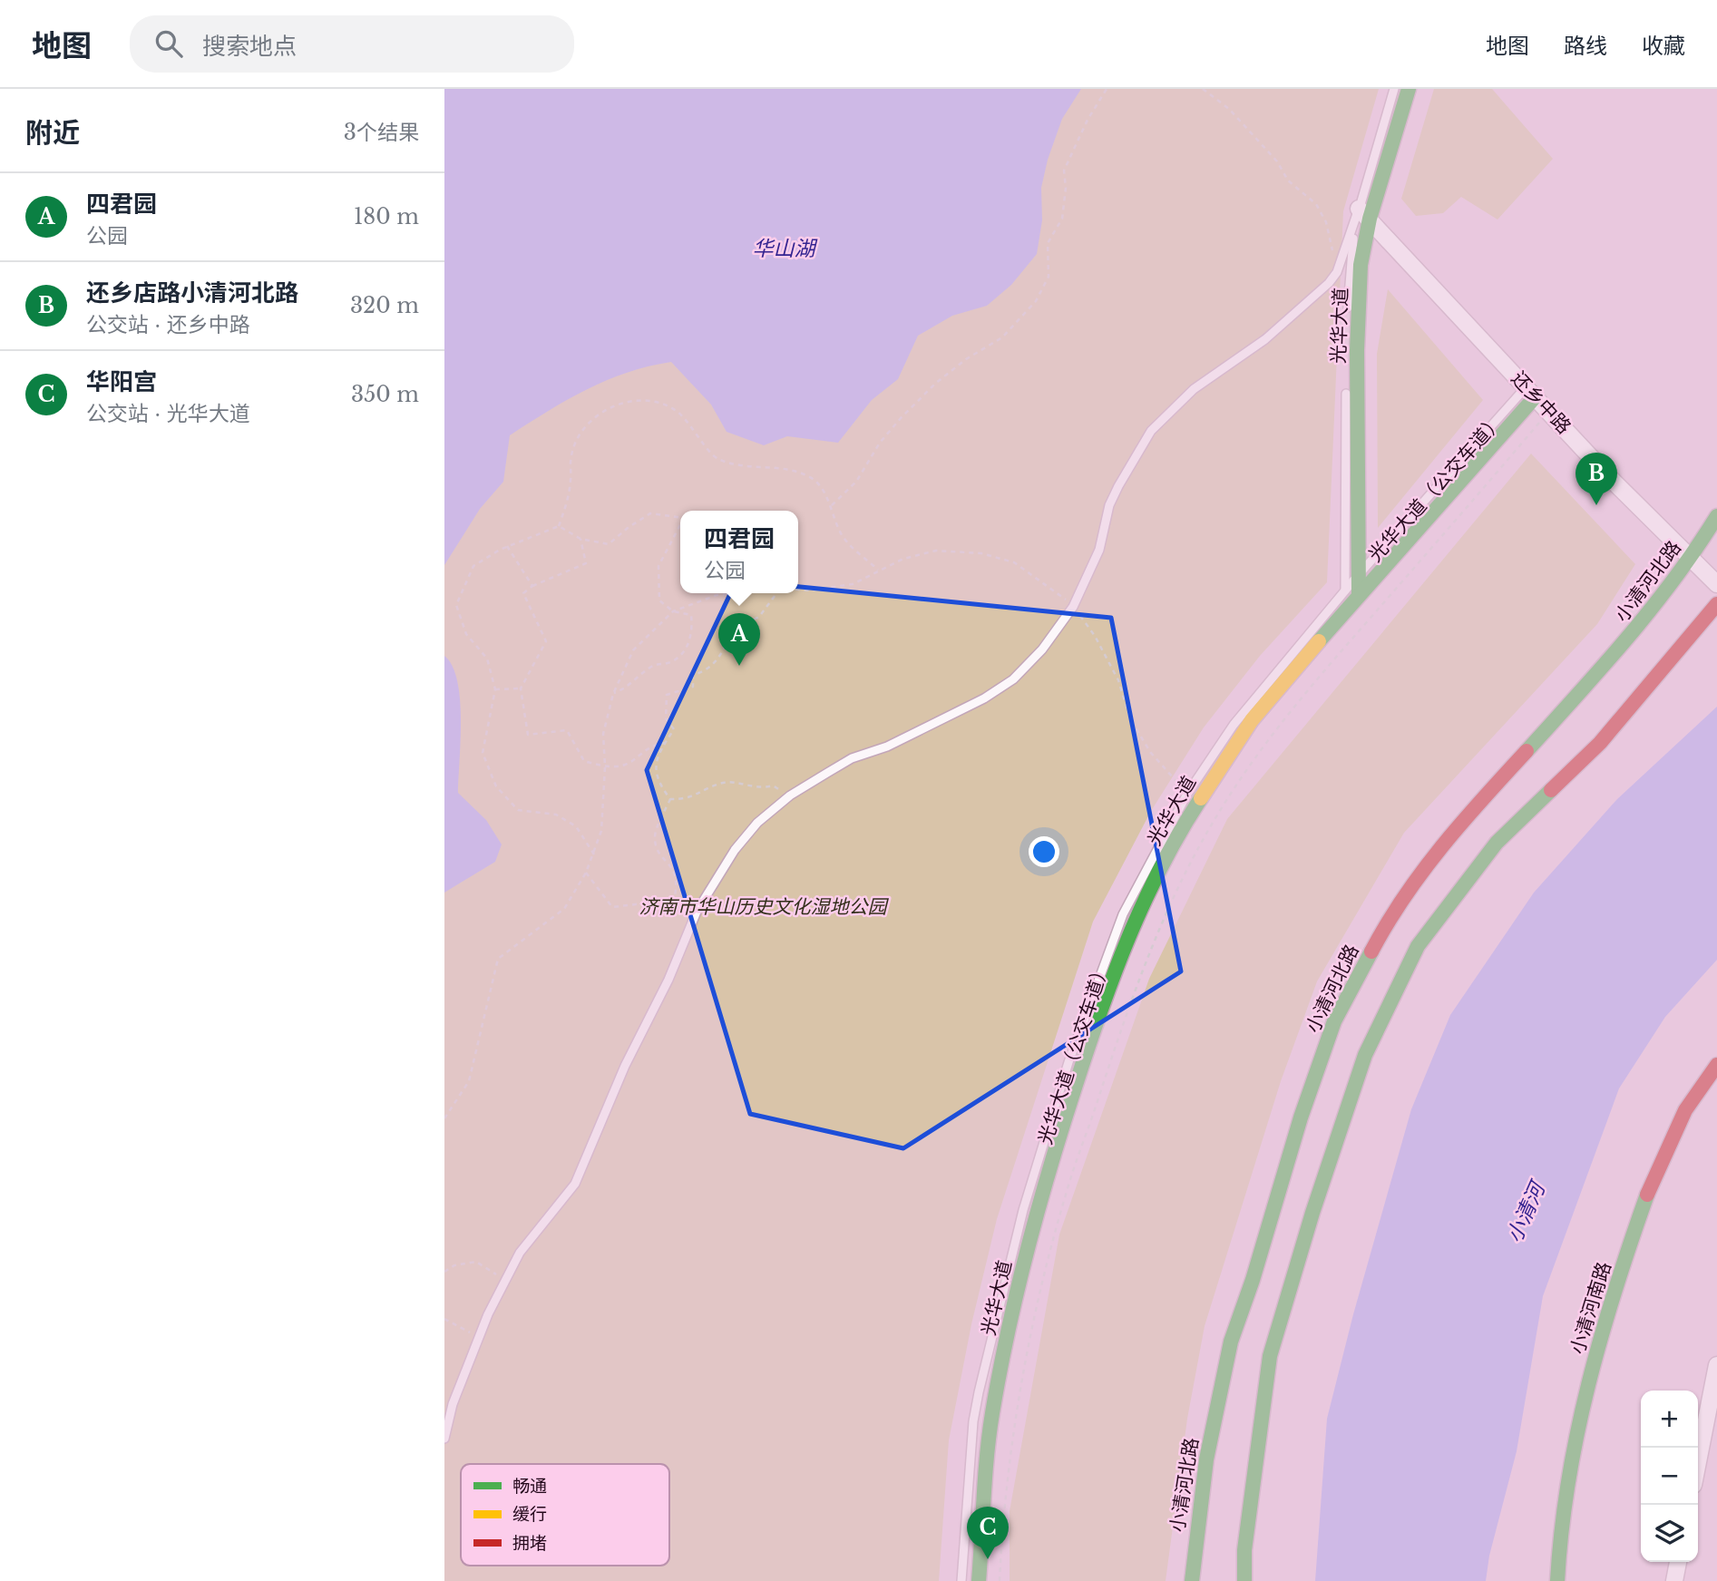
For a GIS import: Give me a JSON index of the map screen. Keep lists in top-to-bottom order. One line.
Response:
{"streets":{"main road":["光华大道","小清河北路","小清河南路"],"street":["还乡中路"],"lane":["光华大道（公交车道）"]},"crossings":[["光华大道","还乡中路"],["光华大道","光华大道（公交车道）"],["还乡中路","光华大道（公交车道）"],["还乡中路","小清河北路"]],"water":["华山湖","小清河"],"parks":["济南市华山历史文化湿地公园"],"legend":["畅通","缓行","拥堵"],"page":{"header":"地图","search":"搜索地点","nav":["地图","路线","收藏"],"heading":["附近","3个结果"],"list":[{"mark":"A","name":"四君园","note":"公园","value":"180 m"},{"mark":"B","name":"还乡店路小清河北路","note":"公交站 · 还乡中路","value":"320 m"},{"mark":"C","name":"华阳宫","note":"公交站 · 光华大道","value":"350 m"}],"pins":["B","A","C"],"popup":["四君园","公园"],"map_buttons":["+","−"]}}
